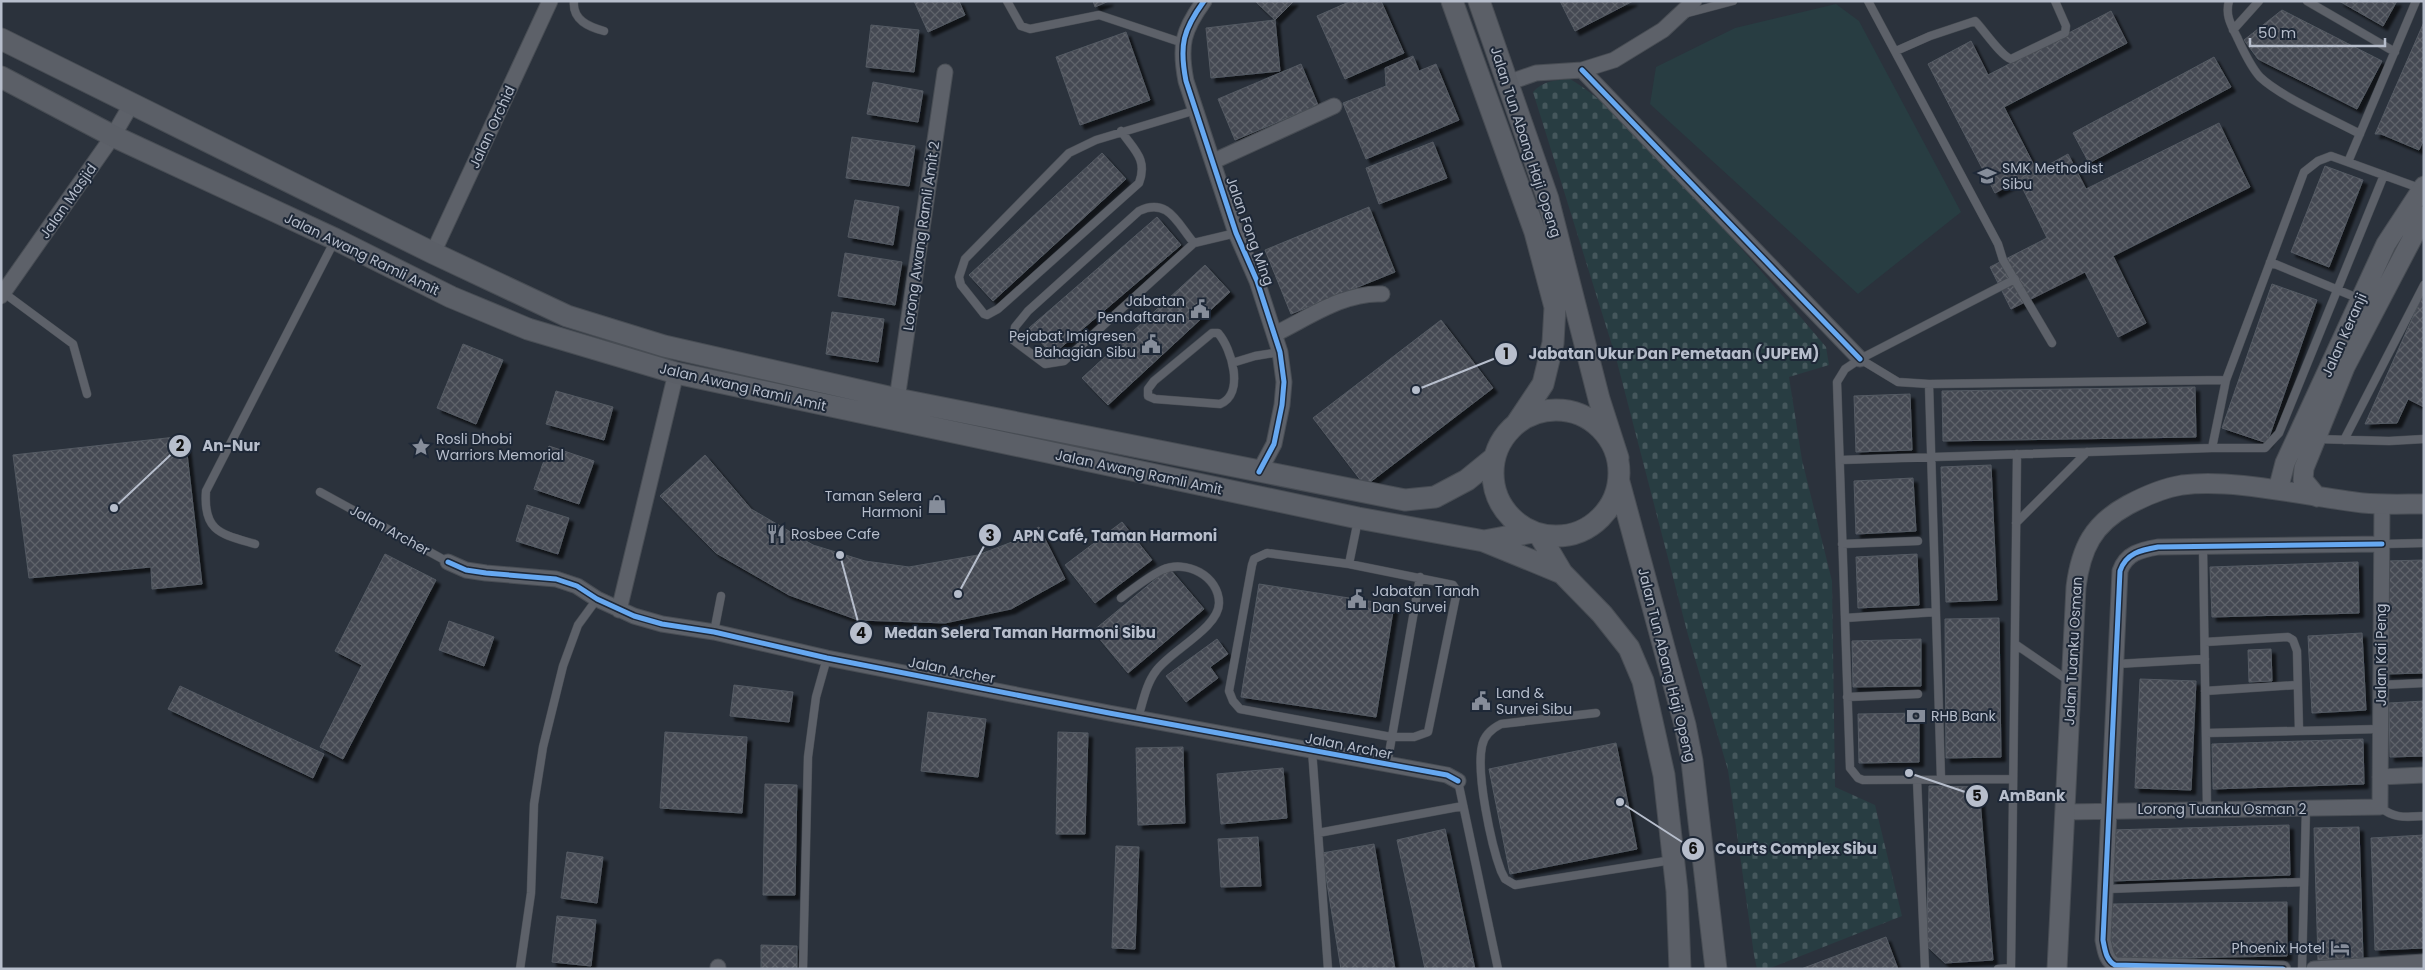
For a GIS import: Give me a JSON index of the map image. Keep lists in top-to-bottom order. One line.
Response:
{"streets":{"main road":["Jalan Tun Abang Haji Openg","Jalan Awang Ramli Amit"],"street":["Jalan Orchid","Jalan Masjid","Jalan Fong Ming","Lorong Awang Ramli Amit 2","Jalan Keranji","Jalan Archer","Jalan Tuanku Osman","Jalan Kai Peng","Lorong Tuanku Osman 2"]},"crossings":[["Jalan Orchid","Jalan Awang Ramli Amit"],["Jalan Tun Abang Haji Openg","Jalan Awang Ramli Amit"],["Jalan Masjid","Jalan Awang Ramli Amit"],["Jalan Fong Ming","Jalan Awang Ramli Amit"],["Lorong Awang Ramli Amit 2","Jalan Awang Ramli Amit"],["Jalan Keranji","Jalan Tuanku Osman"],["Jalan Tuanku Osman","Jalan Kai Peng"],["Jalan Tuanku Osman","Lorong Tuanku Osman 2"],["Jalan Kai Peng","Lorong Tuanku Osman 2"]],"places":{"school or university":["SMK Methodist Sibu"],"public building":["Jabatan Pendaftaran","Pejabat Imigresen Bahagian Sibu","Jabatan Tanah Dan Survei","Land & Survei Sibu"],"other":["Jabatan Ukur Dan Pemetaan (JUPEM)","An-Nur","Medan Selera Taman Harmoni Sibu","APN Café, Taman Harmoni","AmBank","Courts Complex Sibu"],"place":["Rosli Dhobi Warriors Memorial"],"shop":["Taman Selera Harmoni"],"restaurant":["Rosbee Cafe"],"bank":["RHB Bank"],"hotel":["Phoenix Hotel"]},"scale_bar":"50 m"}
